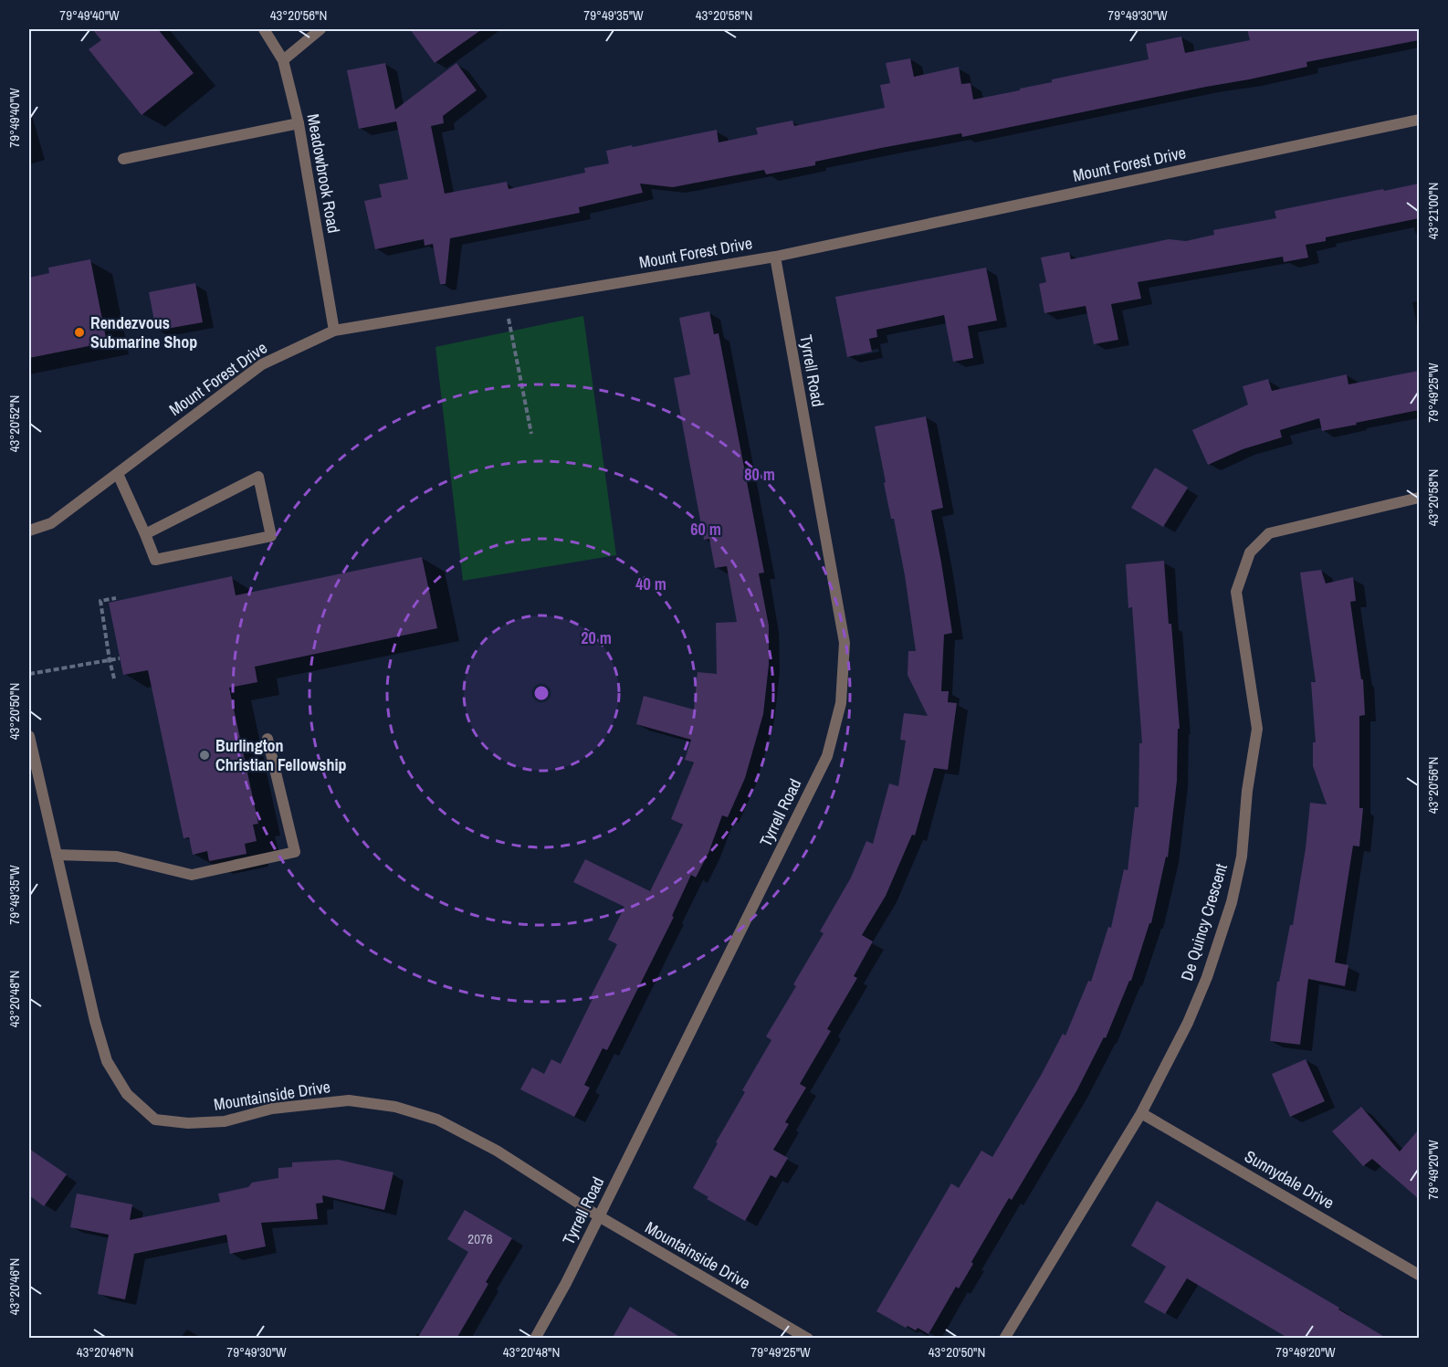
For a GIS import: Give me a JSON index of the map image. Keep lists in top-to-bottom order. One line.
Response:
{"streets":{"street":["Mount Forest Drive","Meadowbrook Road","Tyrrell Road","De Quincy Crescent","Mountainside Drive","Sunnydale Drive"]},"crossings":[["Mount Forest Drive","Meadowbrook Road"],["Mount Forest Drive","Tyrrell Road"],["Tyrrell Road","Mountainside Drive"],["De Quincy Crescent","Sunnydale Drive"]],"places":["Rendezvous Submarine Shop","Burlington Christian Fellowship"],"house_numbers":["2076"],"coordinates":["79°49'40\"W","43°20'56\"N","79°49'35\"W","43°20'58\"N","79°49'30\"W","43°21'00\"N","79°49'25\"W","43°20'52\"N","43°20'50\"N","43°20'48\"N","79°49'20\"W","43°20'46\"N"],"rings":["80 m","60 m","40 m","20 m"]}
